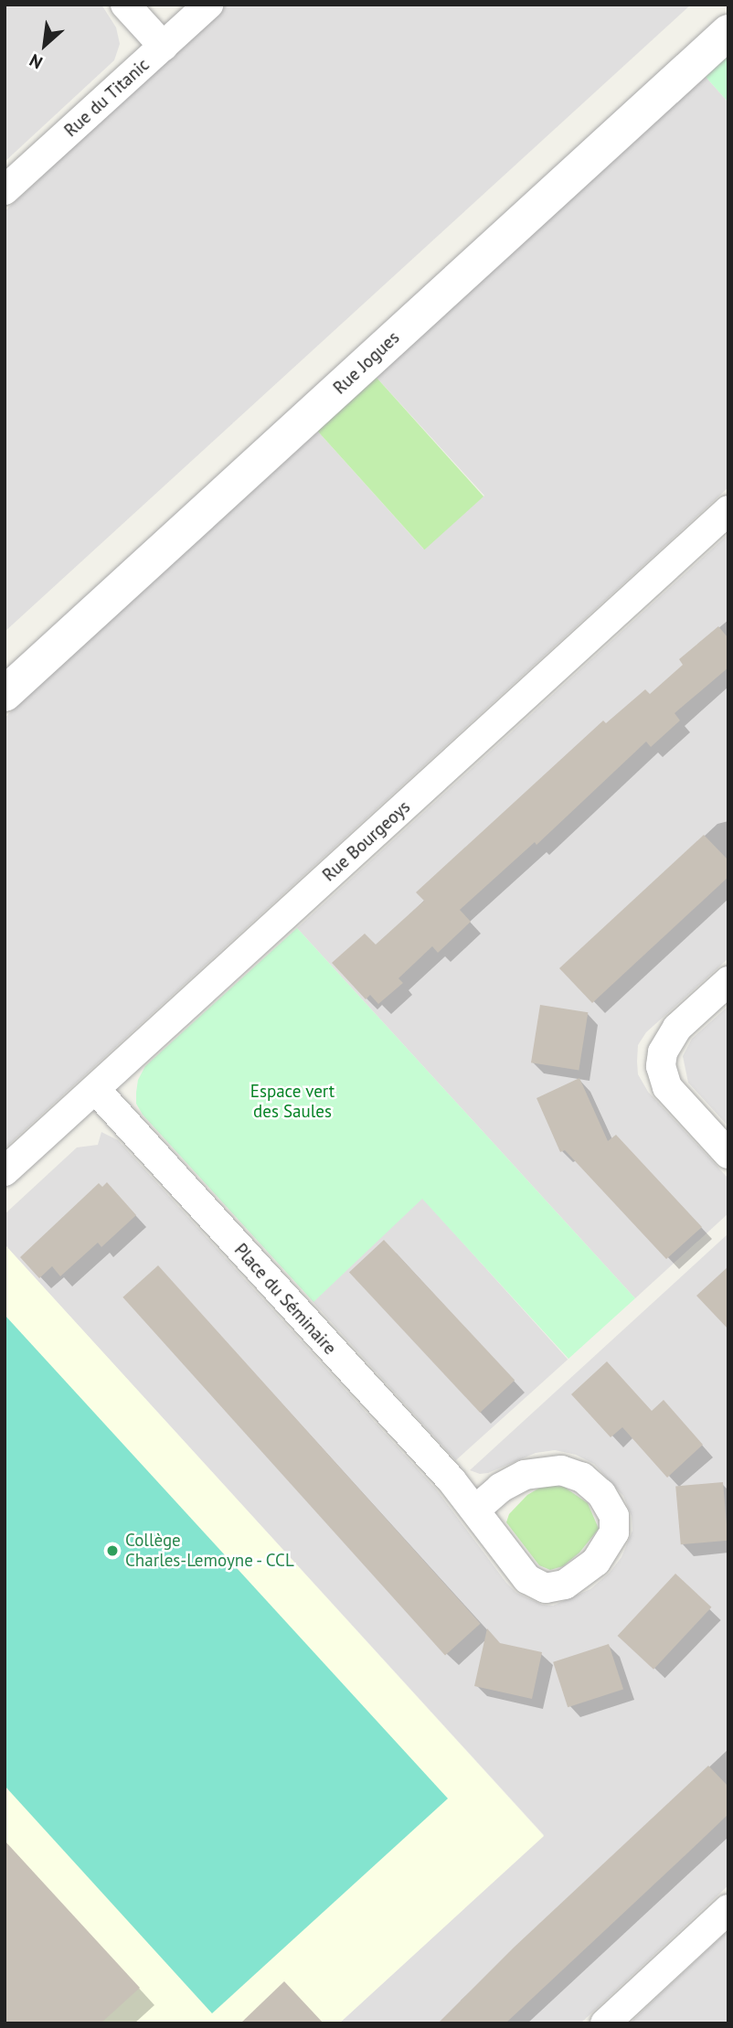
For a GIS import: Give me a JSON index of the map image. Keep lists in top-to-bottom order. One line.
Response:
{"streets":{"street":["Rue du Titanic","Rue Jogues","Rue Bourgeoys","Place du Séminaire"]},"crossings":[["Rue Bourgeoys","Place du Séminaire"]],"parks":["Espace vert des Saules"],"places":["Collège Charles-Lemoyne - CCL"],"north":"bottom left"}
